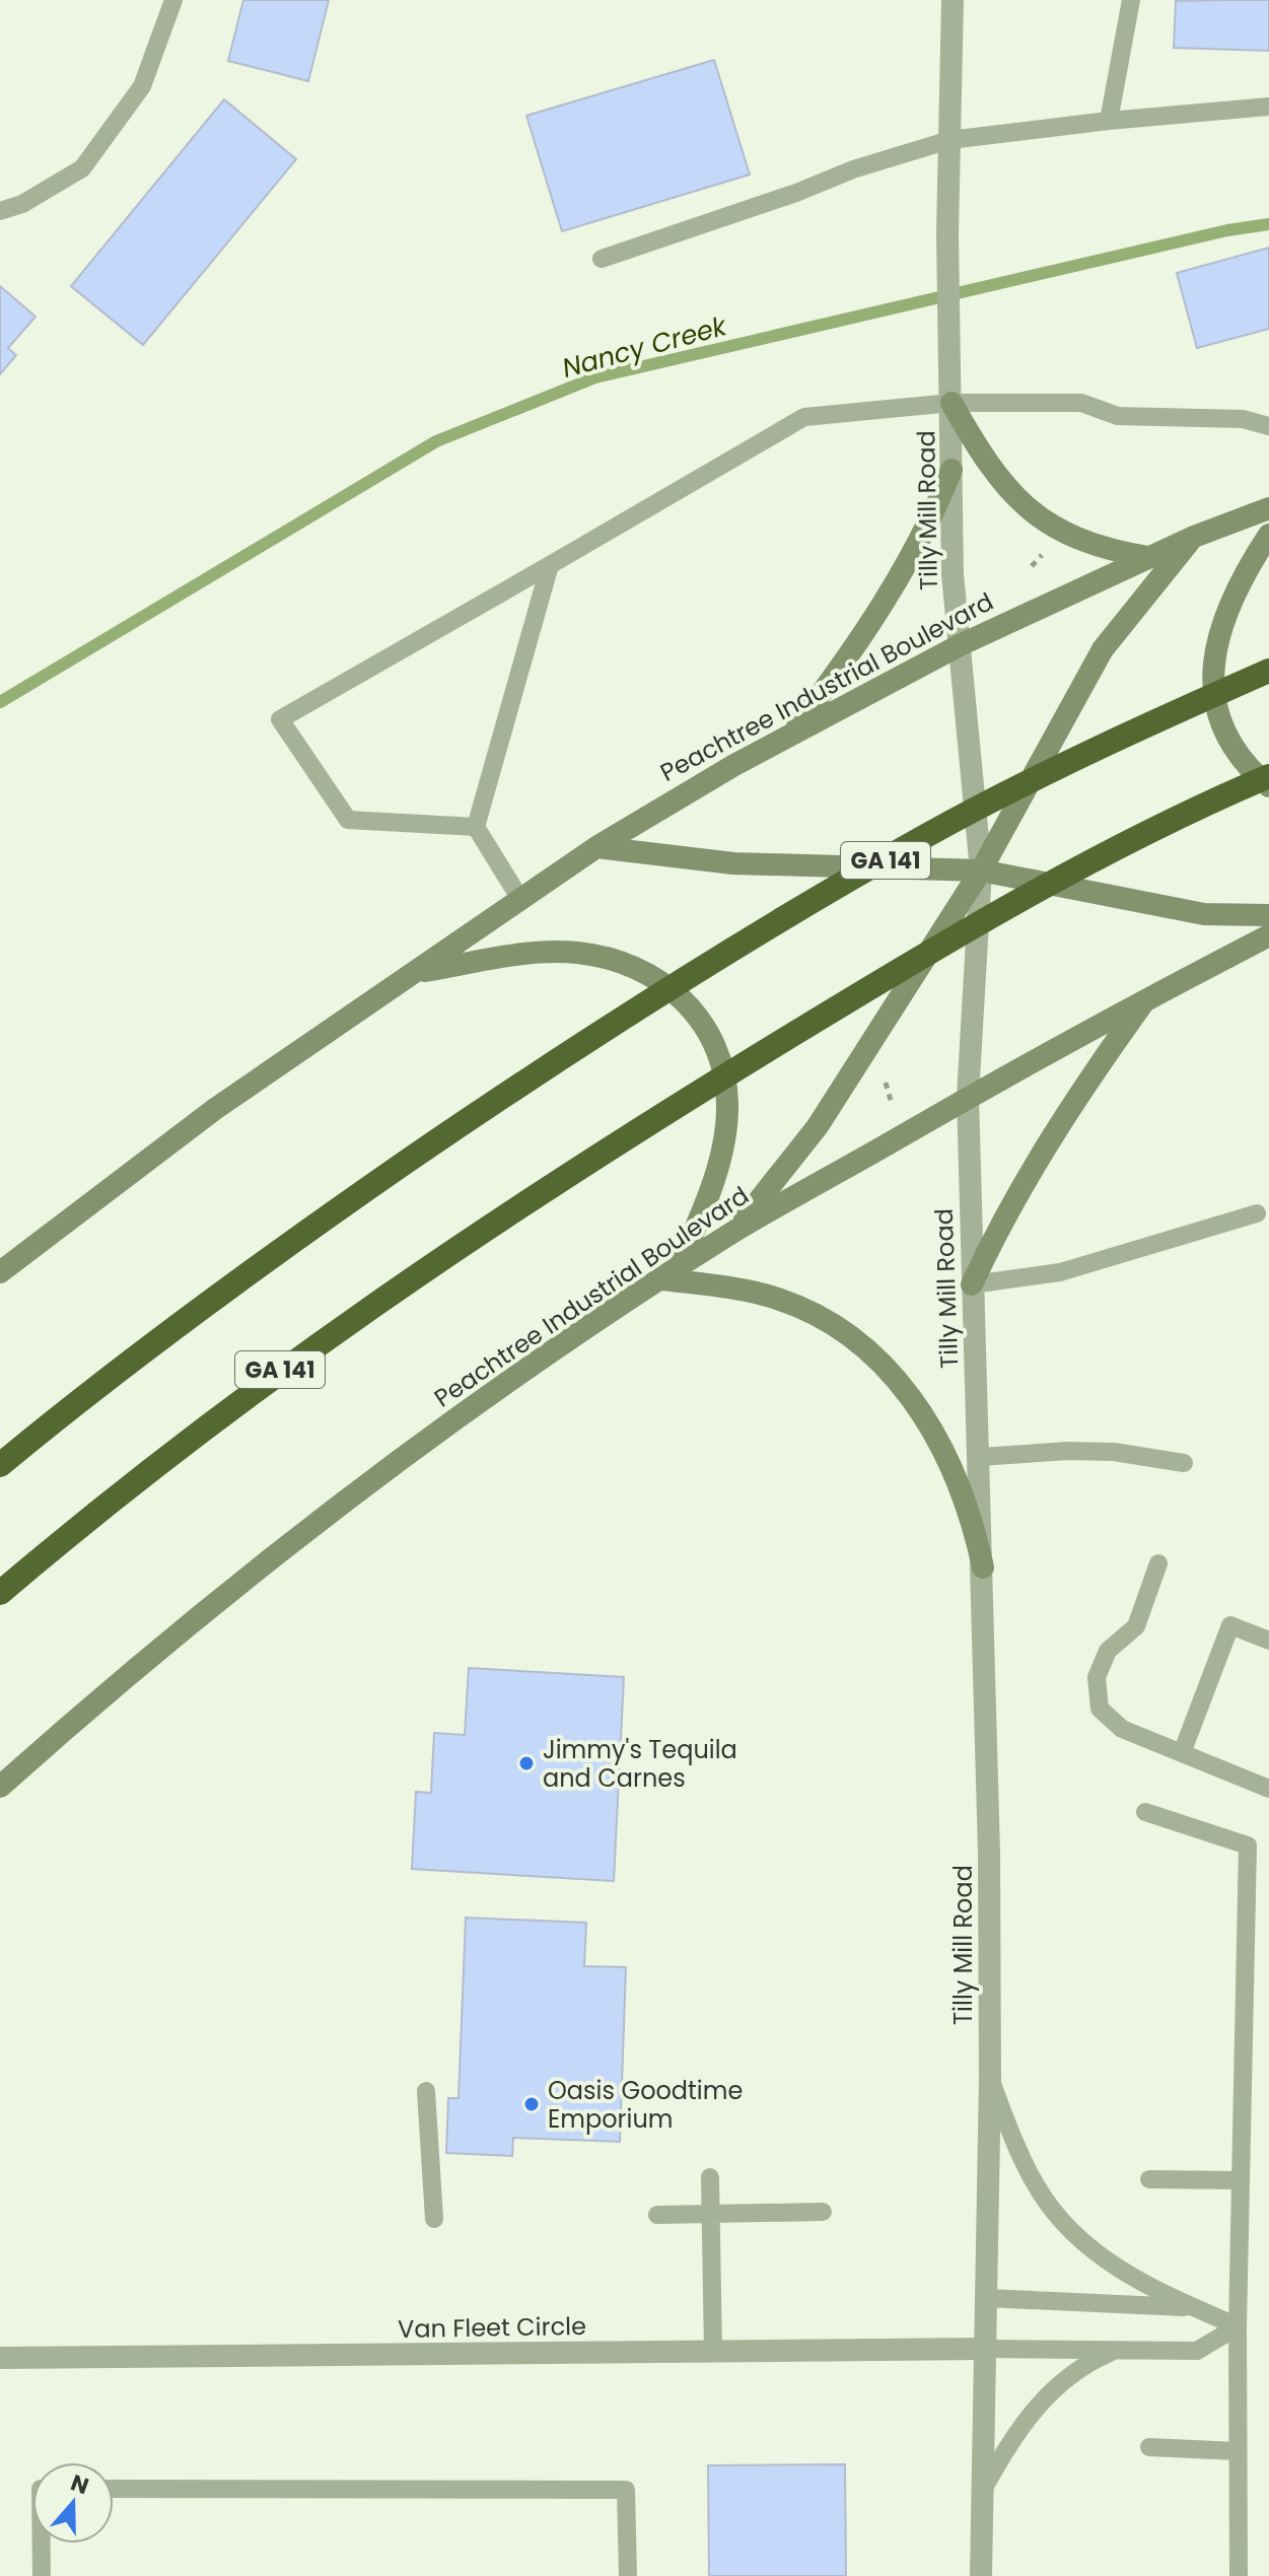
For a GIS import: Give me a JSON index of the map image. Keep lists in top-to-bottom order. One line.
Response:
{"streets":{"highway":["GA 141"],"main road":["Peachtree Industrial Boulevard"],"street":["Tilly Mill Road","Van Fleet Circle"]},"crossings":[["Tilly Mill Road","Peachtree Industrial Boulevard"],["Tilly Mill Road","Van Fleet Circle"]],"water":["Nancy Creek"],"places":["Jimmy's Tequila and Carnes","Oasis Goodtime Emporium"],"north":"top"}
